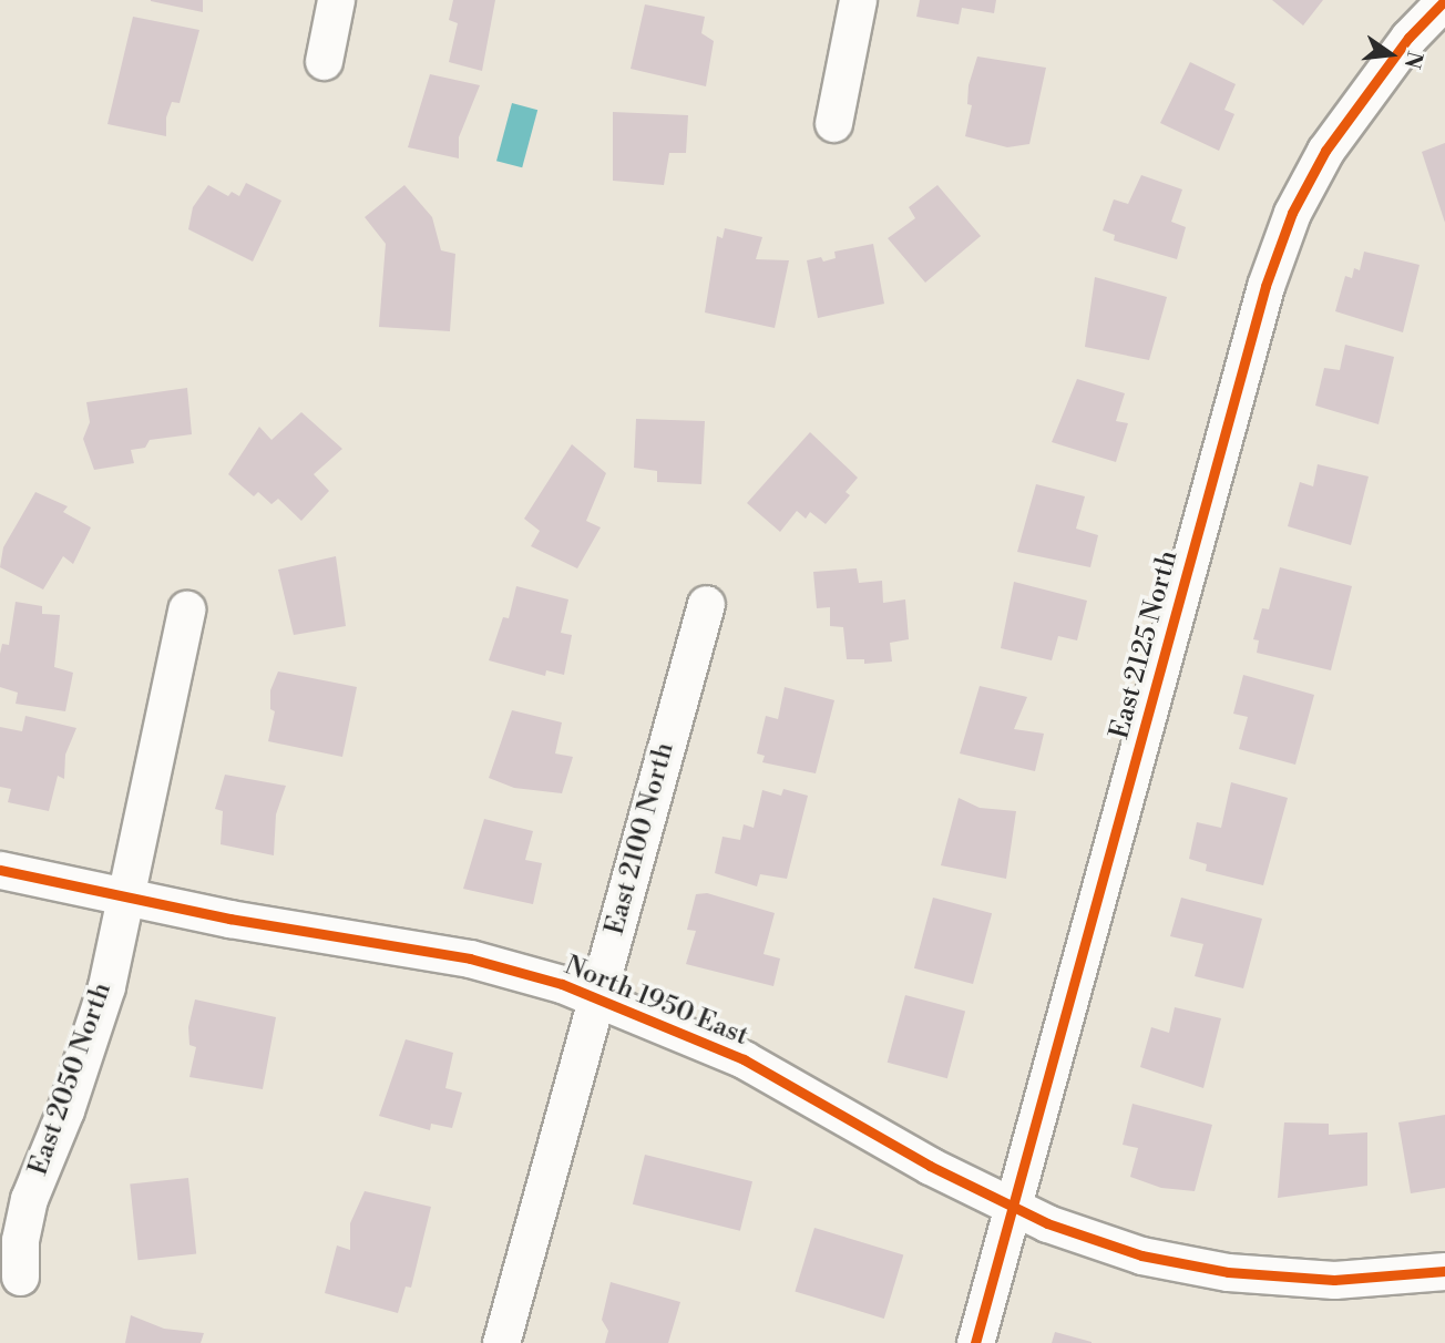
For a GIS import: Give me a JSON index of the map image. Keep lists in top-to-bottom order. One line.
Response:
{"streets":{"street":["East 2125 North","East 2100 North","North 1950 East","East 2050 North"]},"crossings":[["East 2125 North","North 1950 East"],["East 2100 North","North 1950 East"],["North 1950 East","East 2050 North"]],"north":"right"}
